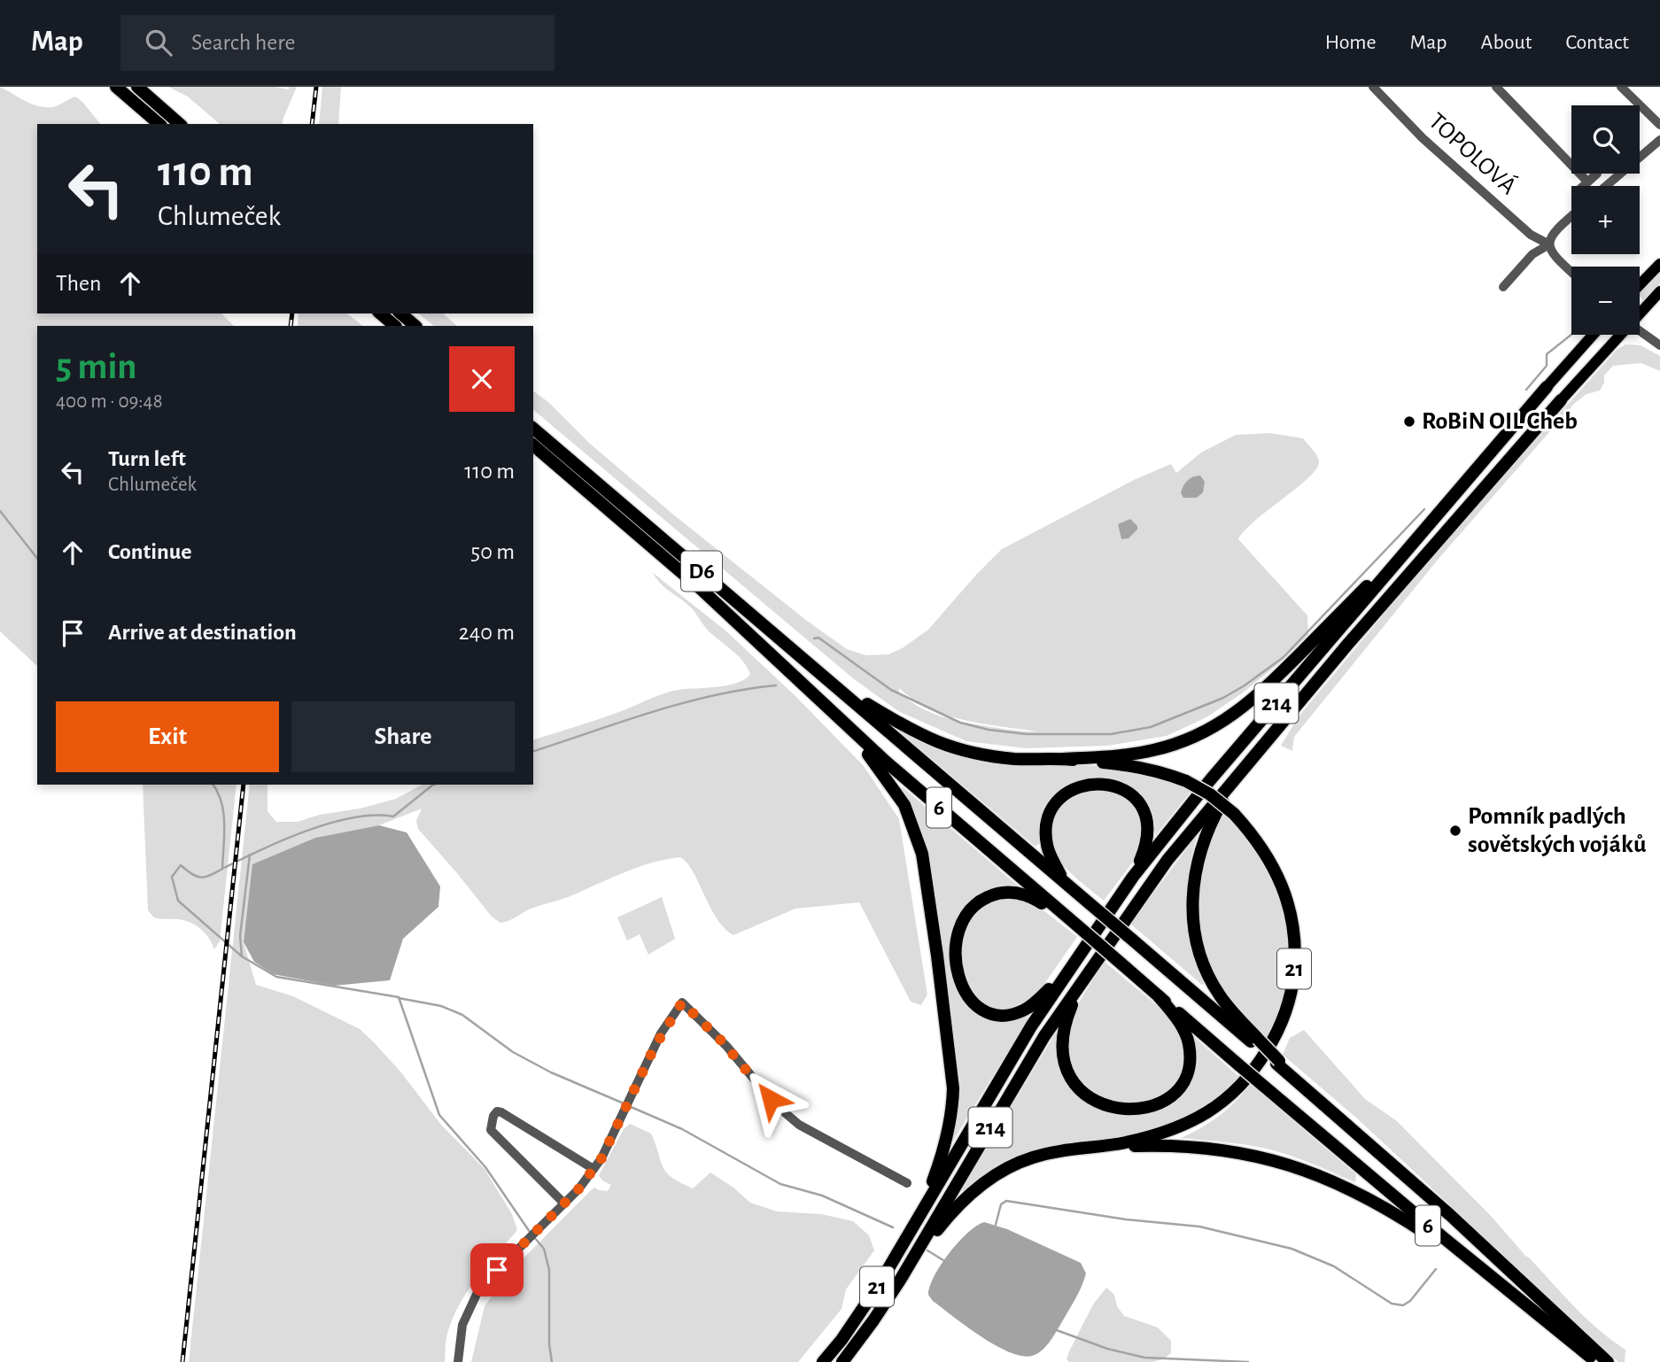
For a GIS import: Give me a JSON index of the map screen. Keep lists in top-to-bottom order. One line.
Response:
{"streets":{"highway":["D6","214","6","21"],"street":["TOPOLOVÁ"]},"crossings":[["D6","6"],["D6","21"],["214","6"],["214","21"],["6","21"]],"places":["RoBiN OIL Cheb","Pomník padlých sovětských vojáků"],"page":{"header":"Map","search":"Search here","nav":["Home","Map","About","Contact"],"map_buttons":["+","−"],"turn":["110 m","Chlumeček"],"then":"Then","heading":["5 min","400 m · 09:48"],"list":[{"name":"Turn left","note":"Chlumeček","value":"110 m"},{"name":"Continue","value":"50 m"},{"name":"Arrive at destination","value":"240 m"}],"buttons":["Exit","Share"]}}
